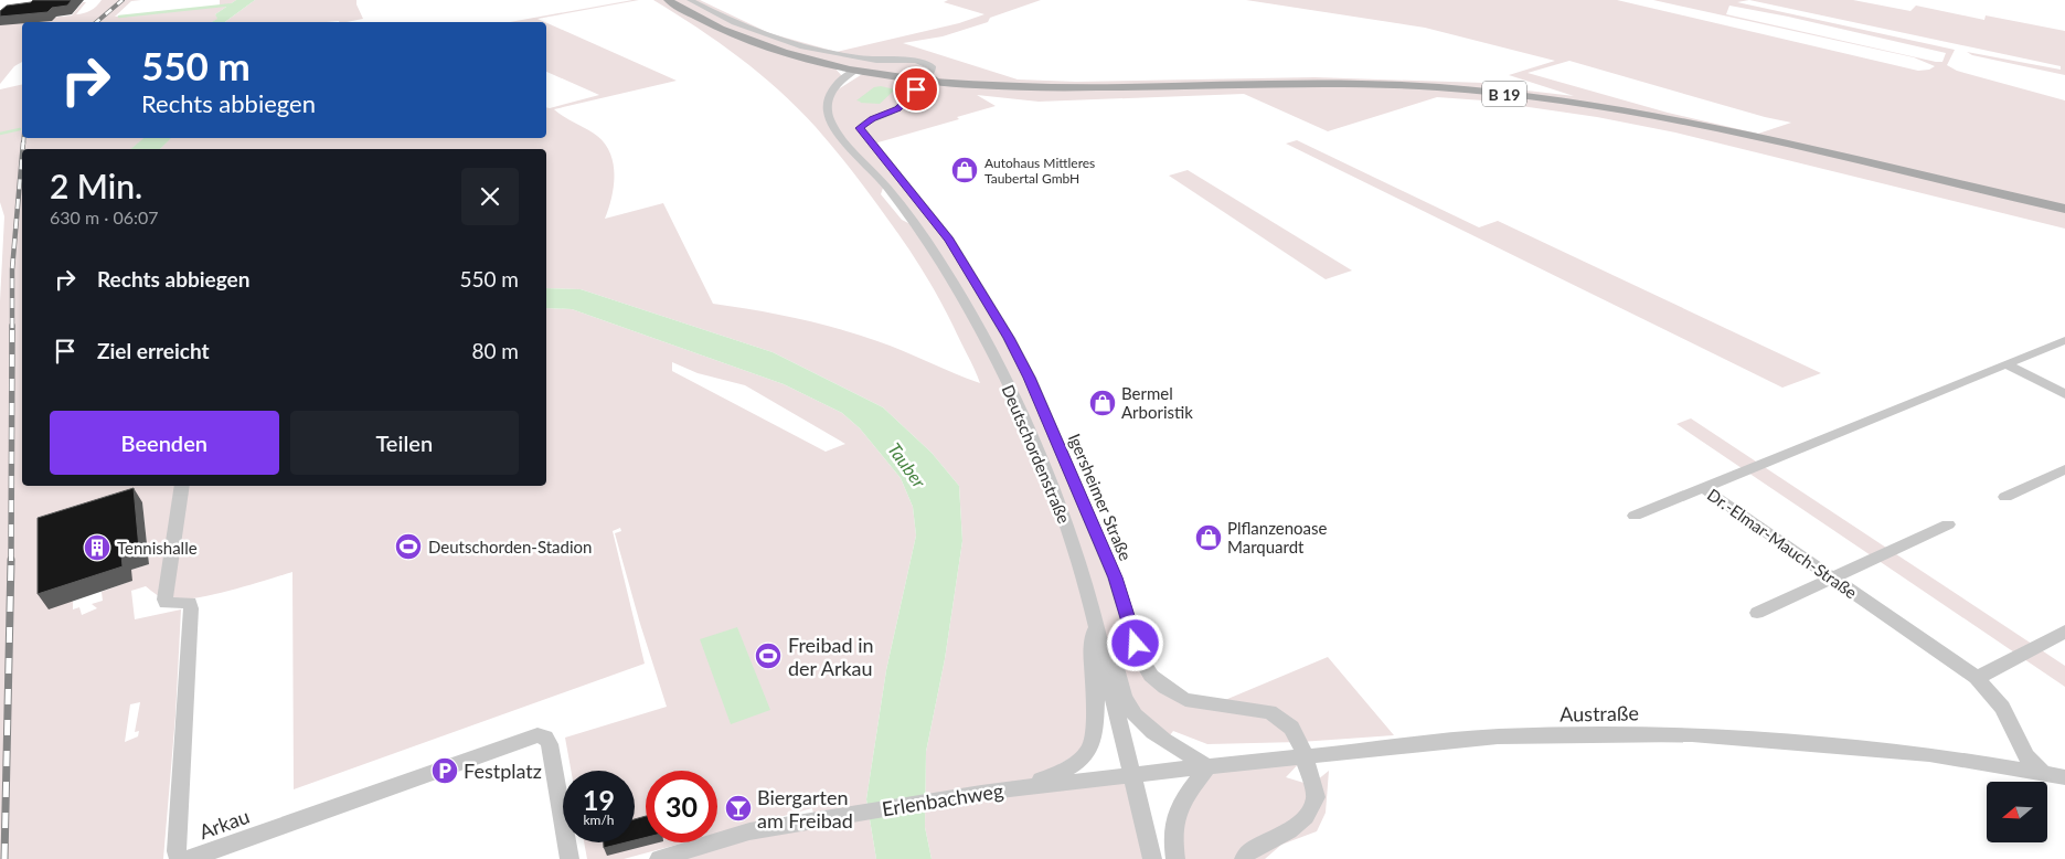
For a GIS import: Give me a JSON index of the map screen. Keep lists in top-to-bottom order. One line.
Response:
{"streets":{"main road":["B 19"],"street":["Deutschordenstraße","Igersheimer Straße","Dr.-Elmar-Mauch-Straße","Austraße","Erlenbachweg","Arkau"]},"crossings":[["Deutschordenstraße","Austraße"],["Deutschordenstraße","Erlenbachweg"],["Igersheimer Straße","Austraße"],["Dr.-Elmar-Mauch-Straße","Austraße"],["Austraße","Erlenbachweg"]],"water":["Tauber"],"places":{"shop":["Autohaus Mittleres Taubertal GmbH","Bermel Arboristik","Plflanzenoase Marquardt"],"sports":["Deutschorden-Stadion","Freibad in der Arkau"],"building":["Tennishalle"],"parking":["Festplatz"],"bar":["Biergarten am Freibad"]},"north":"left","page":{"turn":["550 m","Rechts abbiegen"],"heading":["2 Min.","630 m · 06:07"],"list":[{"name":"Rechts abbiegen","value":"550 m"},{"name":"Ziel erreicht","value":"80 m"}],"buttons":["Beenden","Teilen"],"speed":"19 km/h","limit":"30"}}
